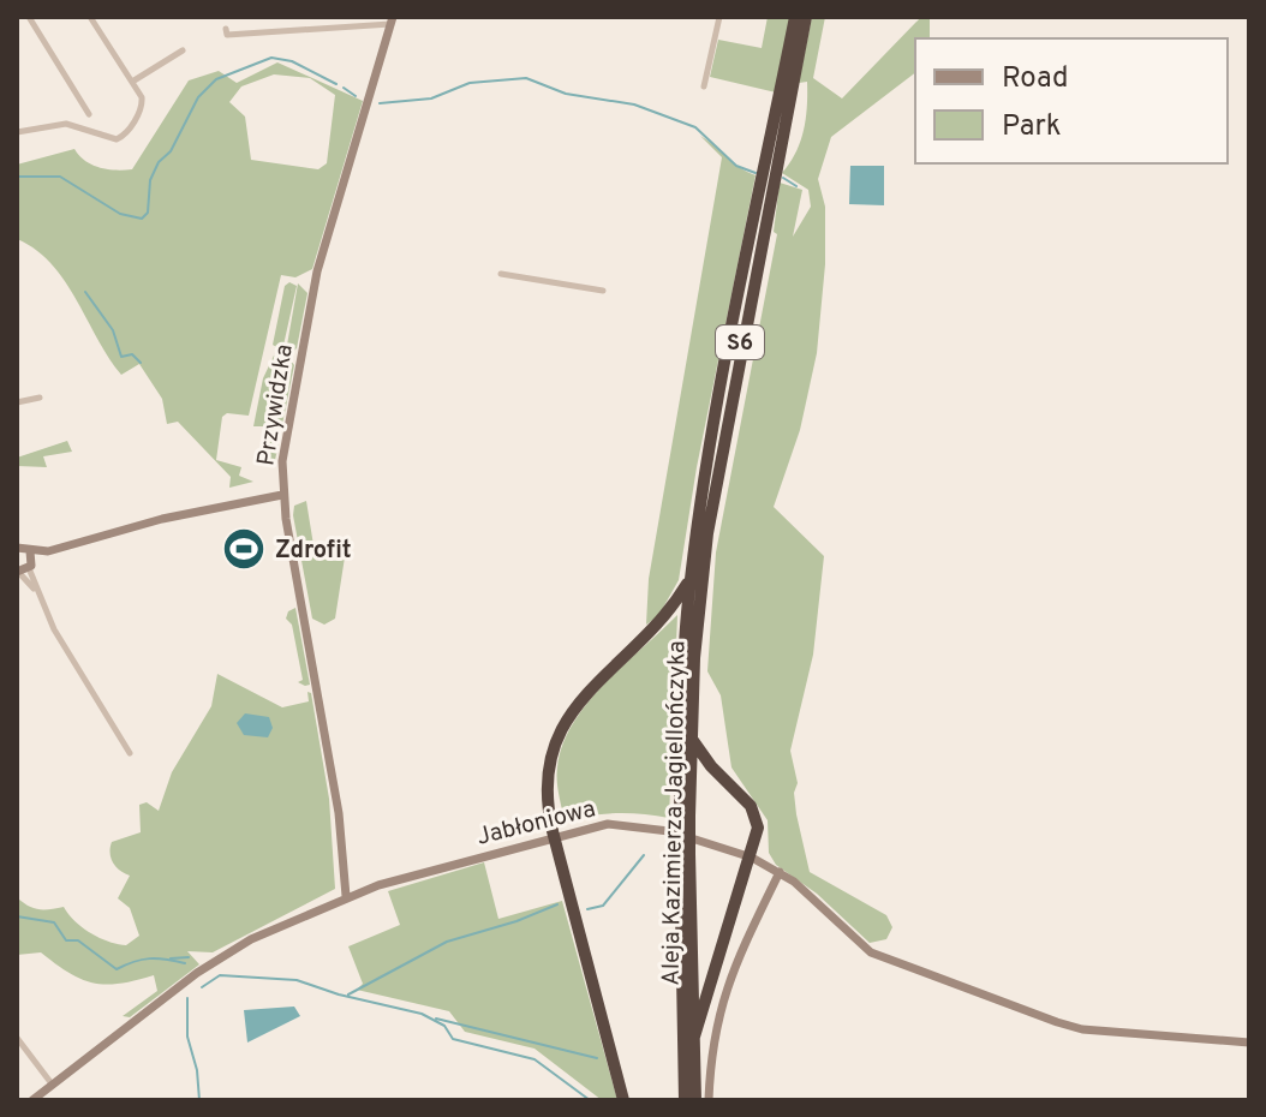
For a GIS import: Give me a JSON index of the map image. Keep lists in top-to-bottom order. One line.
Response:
{"streets":{"highway":["S6","Aleja Kazimierza Jagiellończyka"],"street":["Przywidzka","Jabłoniowa"]},"crossings":[["Przywidzka","Jabłoniowa"]],"places":{"sports":["Zdrofit"]},"legend":["Road","Park"]}
